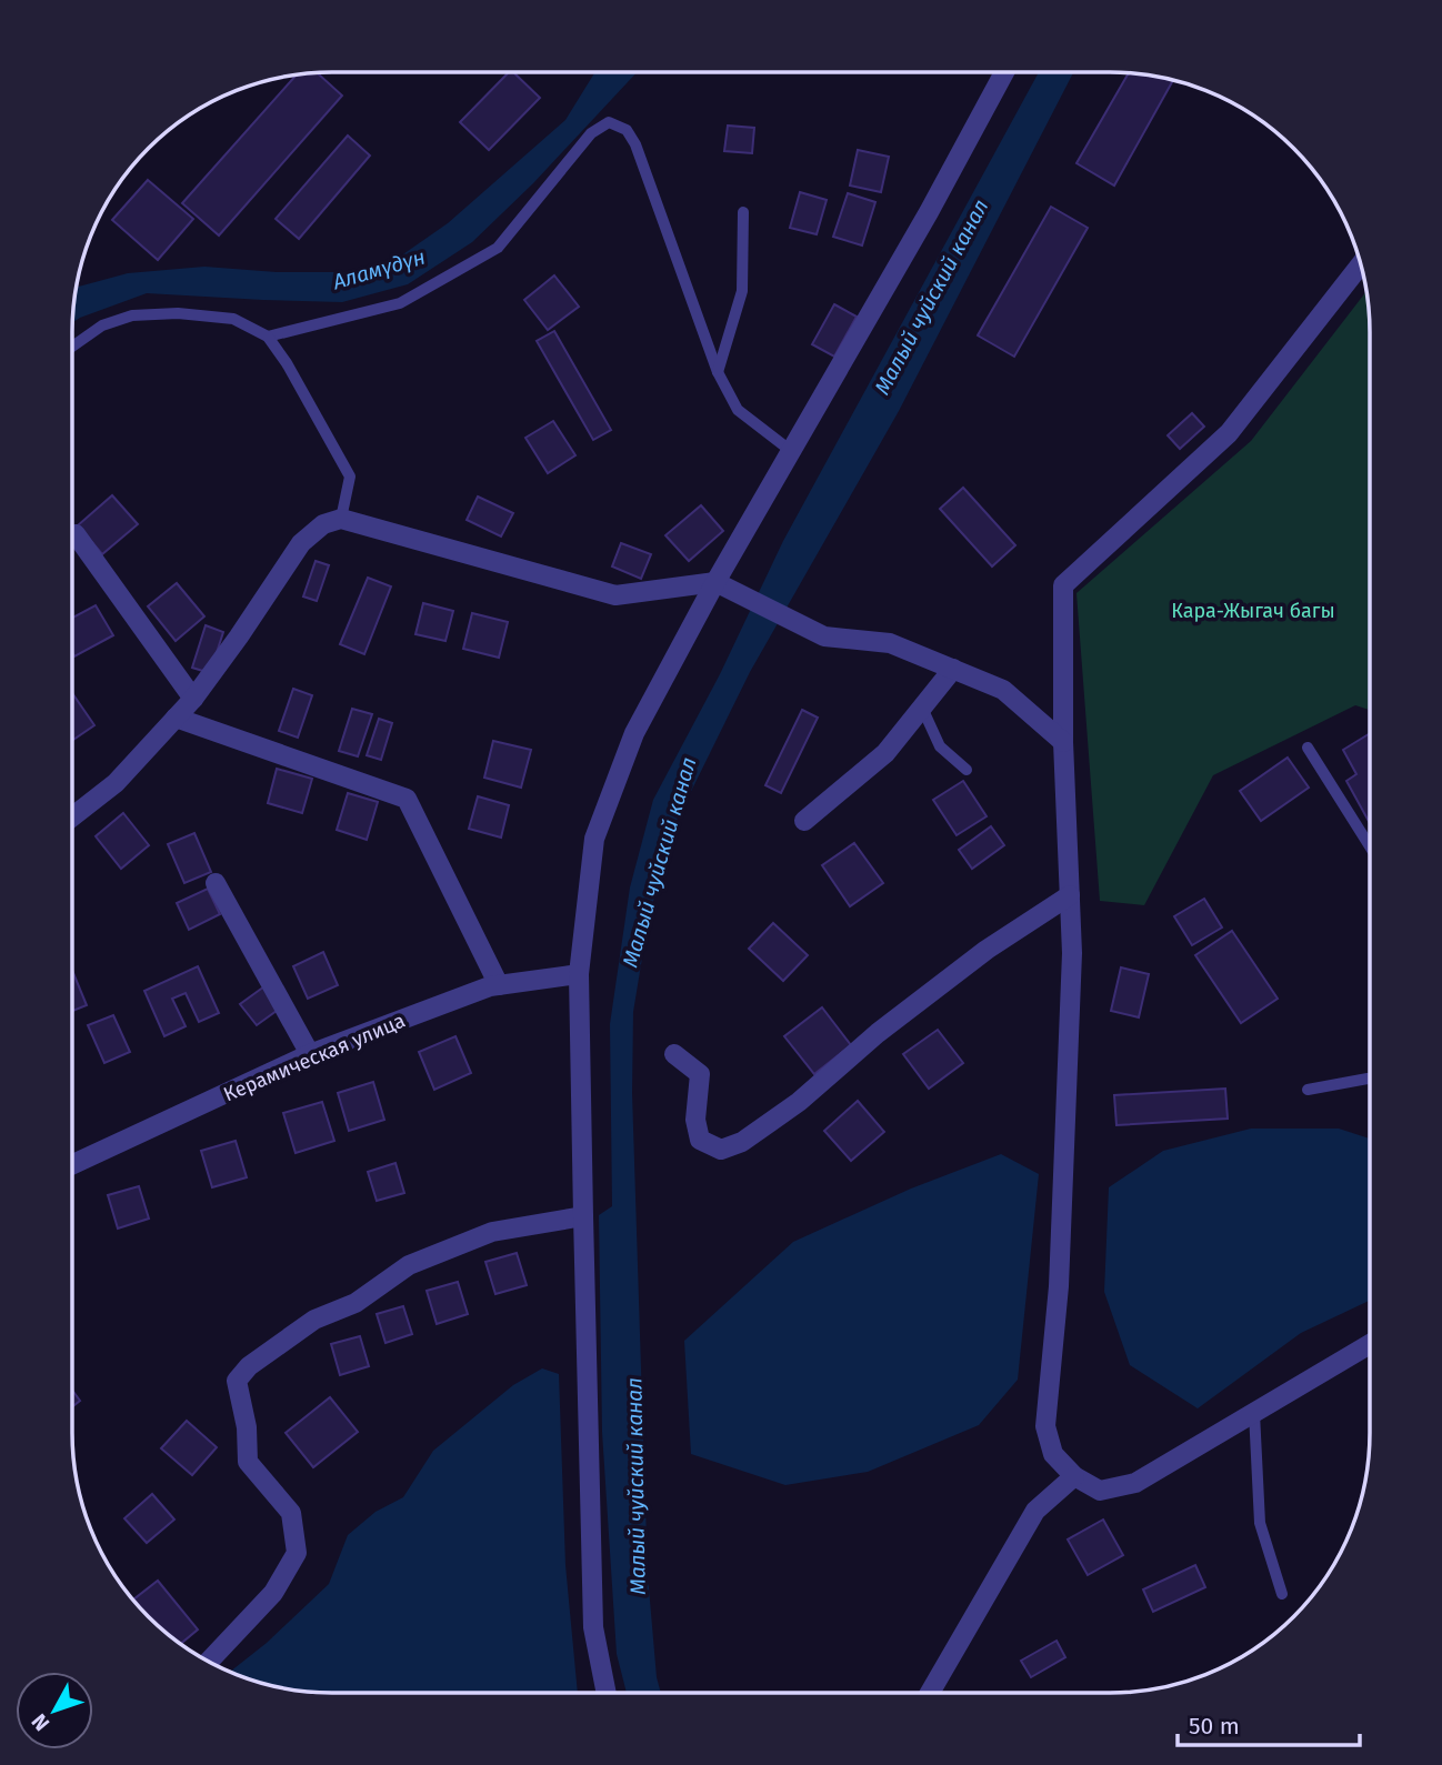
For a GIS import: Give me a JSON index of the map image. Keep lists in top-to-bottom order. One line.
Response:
{"streets":{"street":["Керамическая улица"]},"water":["Аламүдүн","Малый чуйский канал"],"parks":["Кара-Жыгач багы"],"scale_bar":"50 m","north":"bottom left"}
